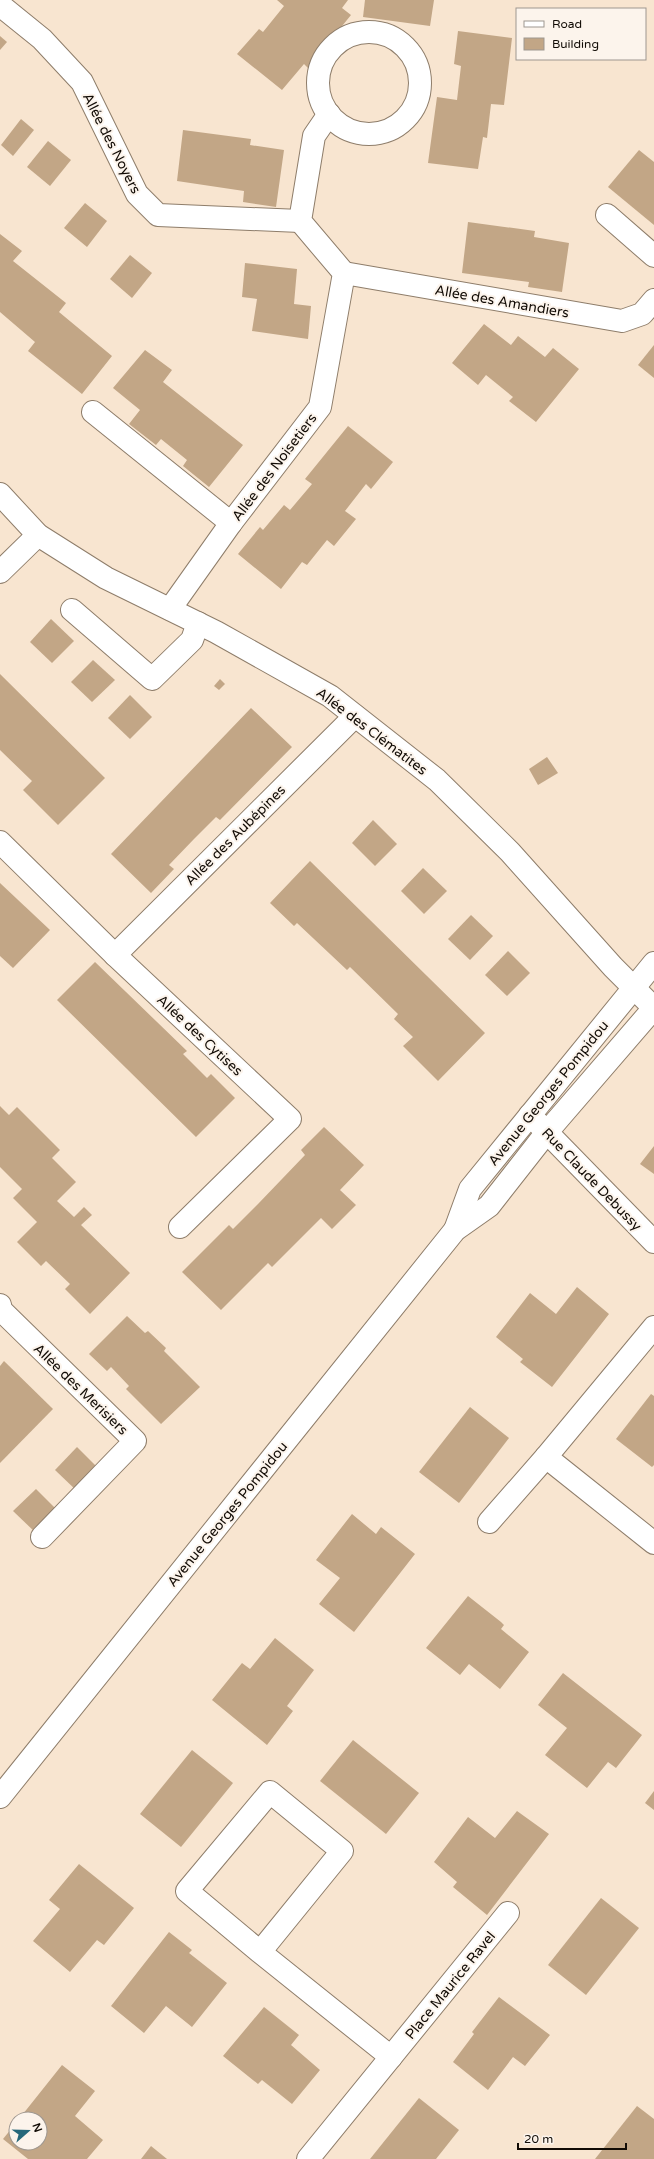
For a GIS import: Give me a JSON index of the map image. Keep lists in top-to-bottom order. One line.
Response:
{"streets":{"street":["Allée des Noyers","Allée des Amandiers","Allée des Noisetiers","Allée des Clématites","Allée des Aubépines","Allée des Cytises","Avenue Georges Pompidou","Rue Claude Debussy","Allée des Merisiers","Place Maurice Ravel"]},"crossings":[["Allée des Amandiers","Allée des Noisetiers"],["Allée des Noisetiers","Allée des Clématites"],["Allée des Clématites","Allée des Aubépines"],["Allée des Clématites","Avenue Georges Pompidou"],["Allée des Aubépines","Allée des Cytises"],["Avenue Georges Pompidou","Rue Claude Debussy"]],"legend":["Road","Building"],"scale_bar":"20 m","north":"right"}
